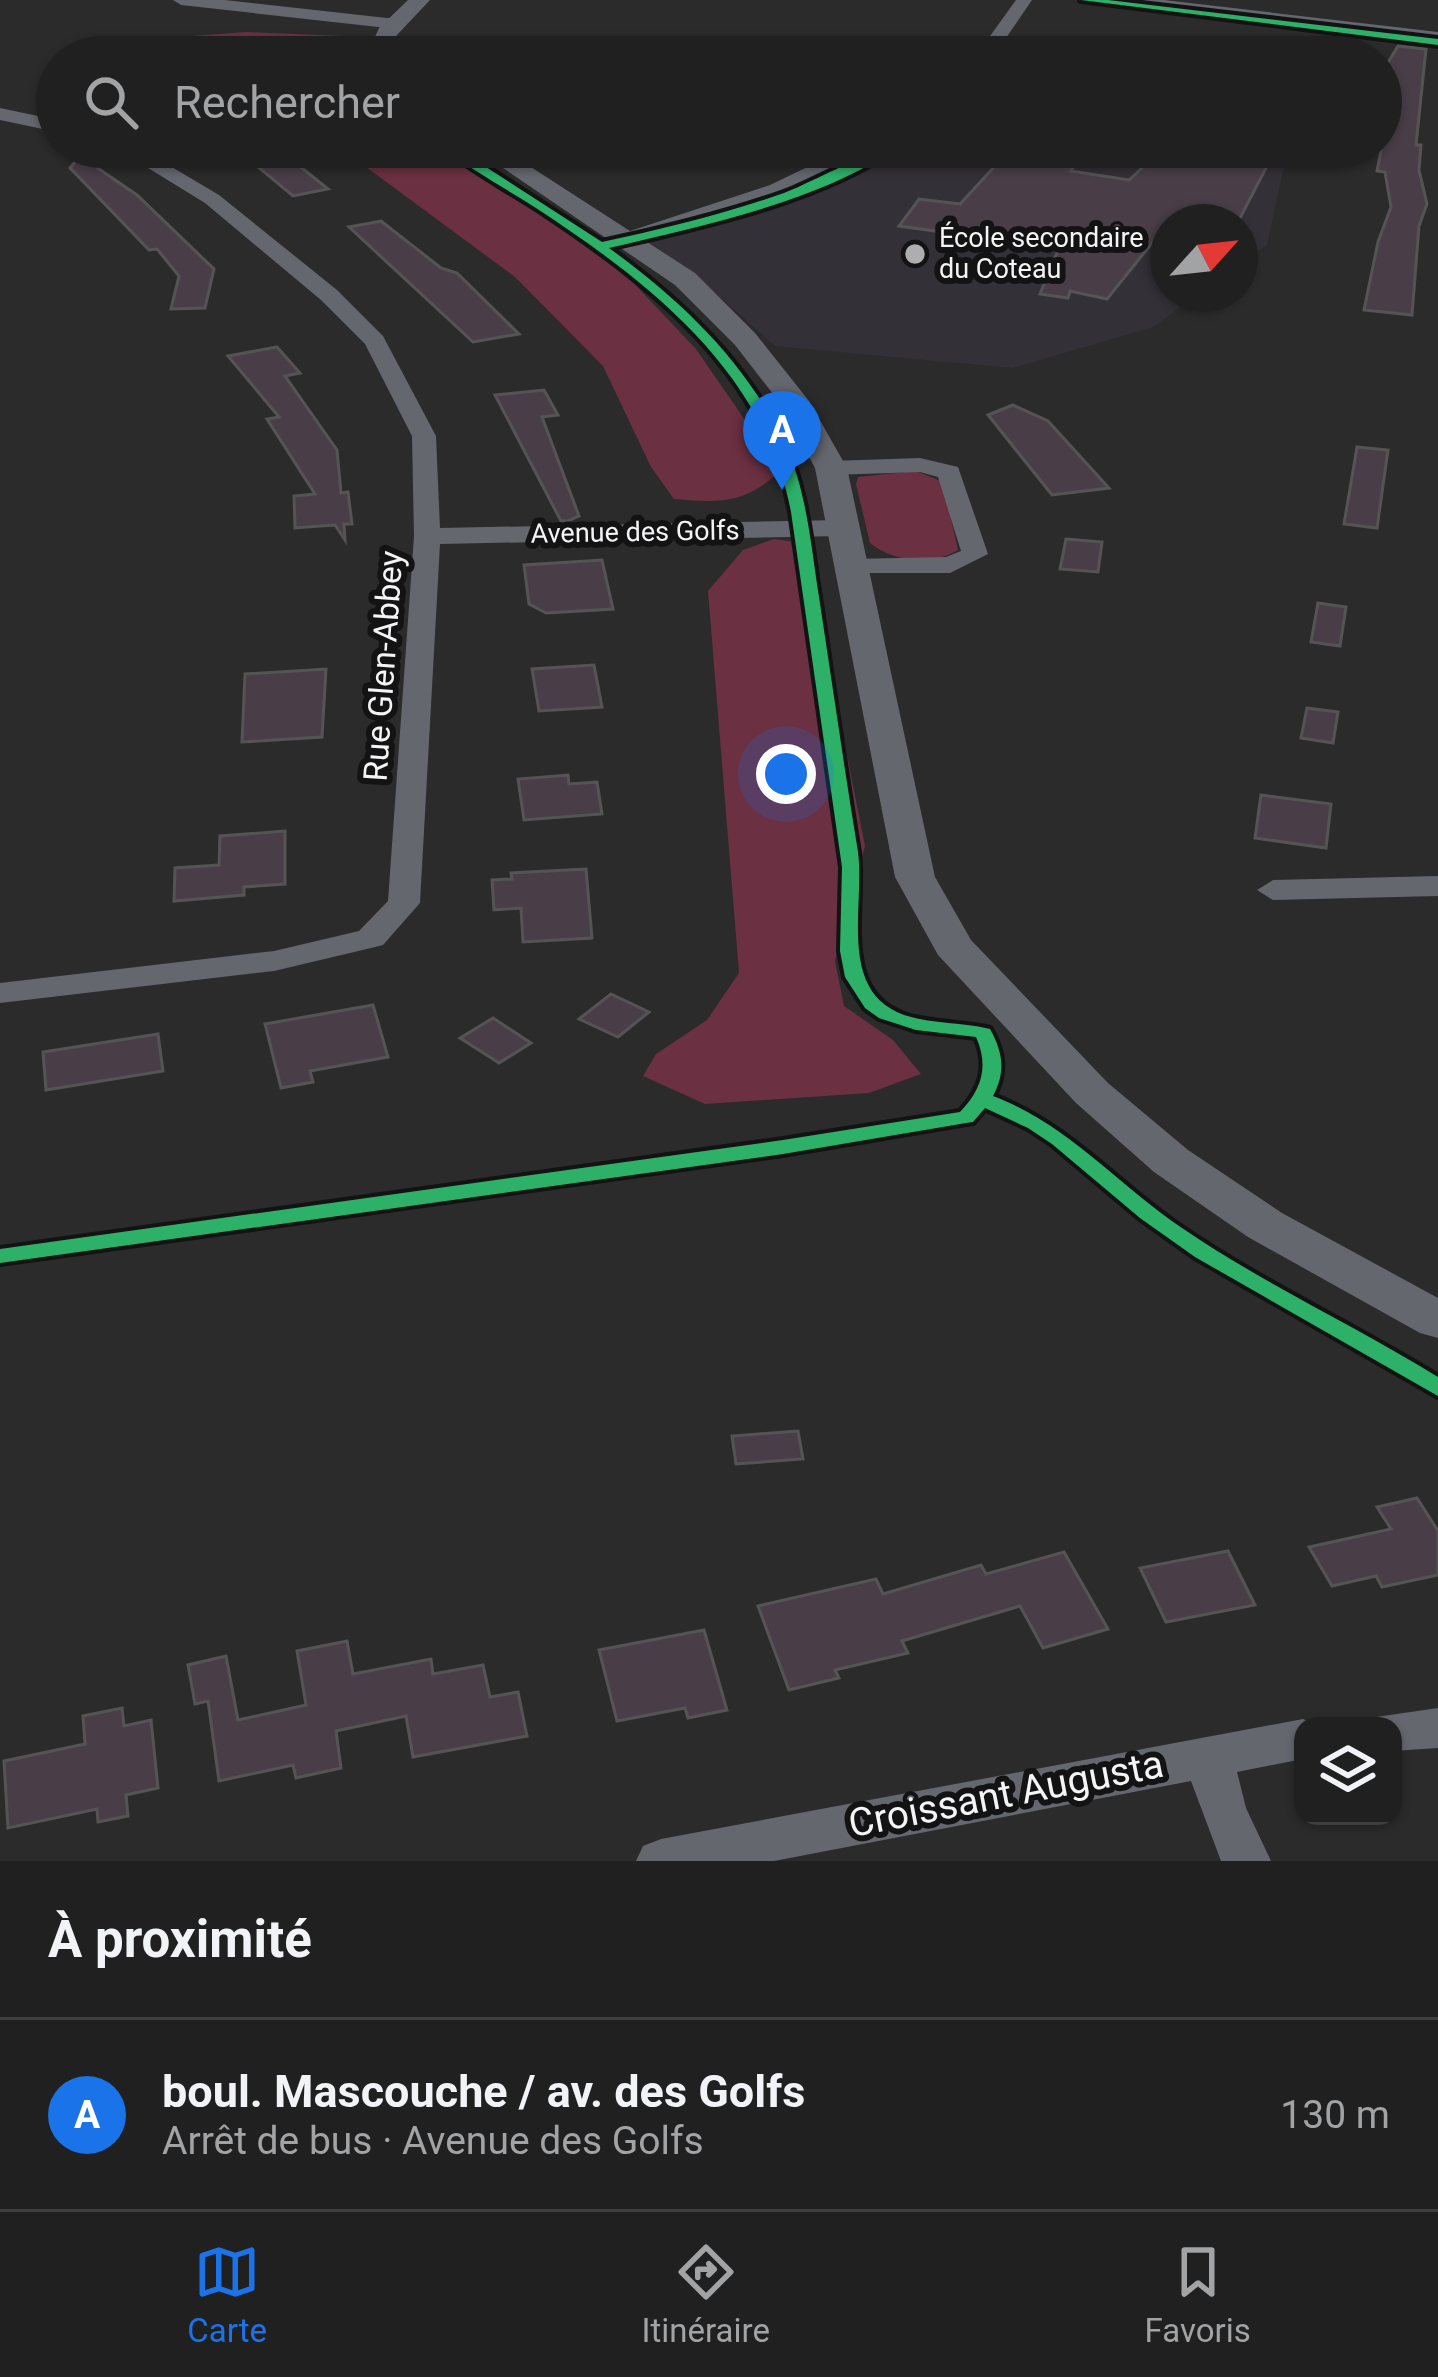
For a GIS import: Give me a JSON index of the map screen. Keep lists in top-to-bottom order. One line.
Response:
{"streets":{"street":["Avenue des Golfs","Rue Glen-Abbey","Croissant Augusta"]},"crossings":[["Avenue des Golfs","Rue Glen-Abbey"]],"places":["École secondaire du Coteau"],"north":"top right","page":{"search":"Rechercher","pins":"A","heading":"À proximité","list":[{"mark":"A","name":"boul. Mascouche / av. des Golfs","note":"Arrêt de bus · Avenue des Golfs","value":"130 m"}],"nav":["Carte","Itinéraire","Favoris"]}}
